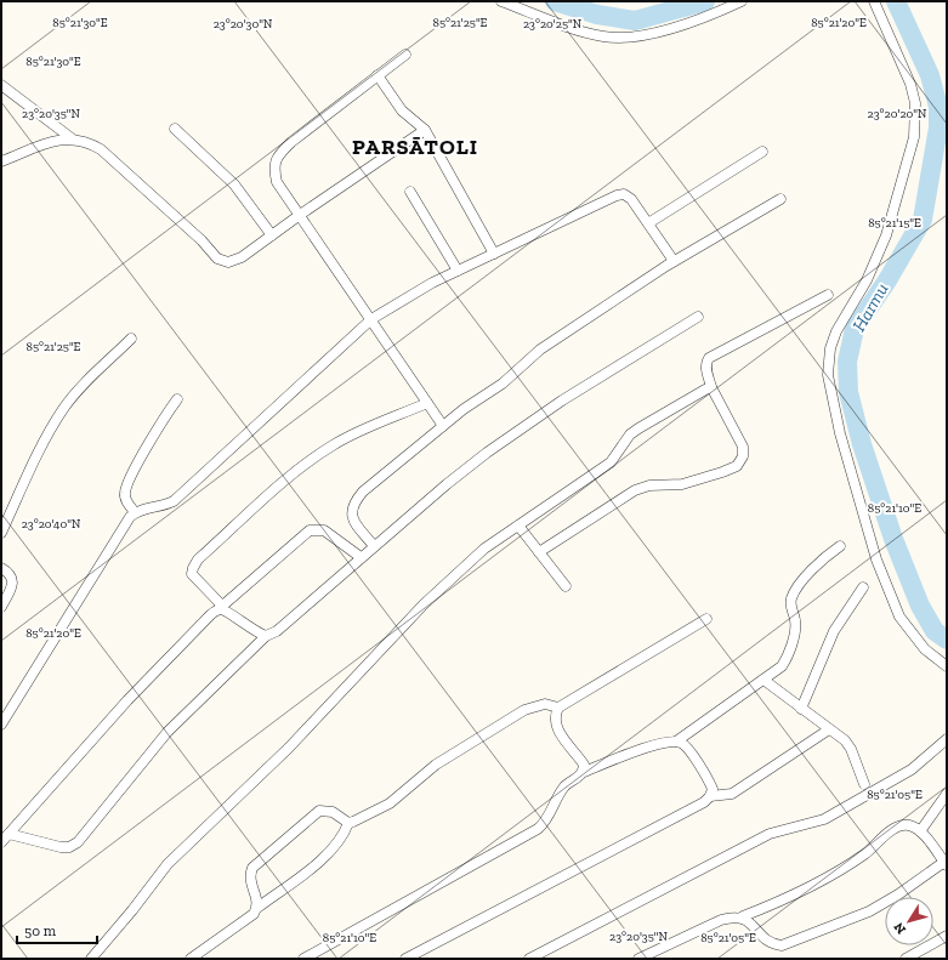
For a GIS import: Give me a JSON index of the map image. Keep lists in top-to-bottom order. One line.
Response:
{"districts":["PARSĀTOLI"],"water":["Harmu"],"scale_bar":"50 m","north":"bottom left","coordinates":["85°21'30\"E","85°21'25\"E","85°21'20\"E","23°20'30\"N","23°20'25\"N","23°20'20\"N","23°20'35\"N","85°21'15\"E","85°21'10\"E","23°20'40\"N","85°21'05\"E"]}
